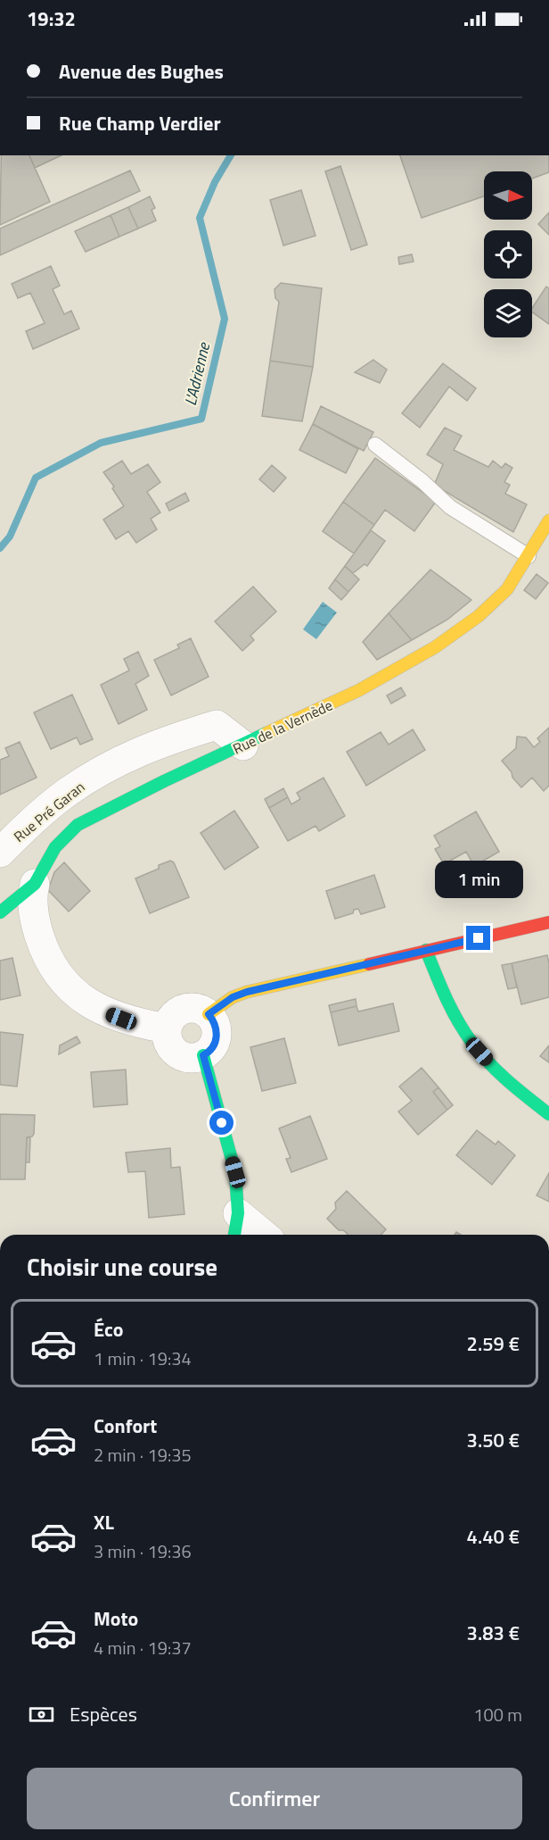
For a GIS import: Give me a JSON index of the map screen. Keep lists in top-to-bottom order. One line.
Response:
{"streets":{"street":["Rue de la Vernède","Rue Pré Garan"]},"crossings":[["Rue de la Vernède","Rue Pré Garan"]],"water":["L'Adrienne"],"north":"right","page":{"status":"19:32","banner":["Avenue des Bughes","Rue Champ Verdier"],"bubble":"1 min","heading":"Choisir une course","list":[{"name":"Éco","note":"1 min · 19:34","value":"2.59 €"},{"name":"Confort","note":"2 min · 19:35","value":"3.50 €"},{"name":"XL","note":"3 min · 19:36","value":"4.40 €"},{"name":"Moto","note":"4 min · 19:37","value":"3.83 €"}],"pay":["Espèces","100 m"],"buttons":"Confirmer"}}
